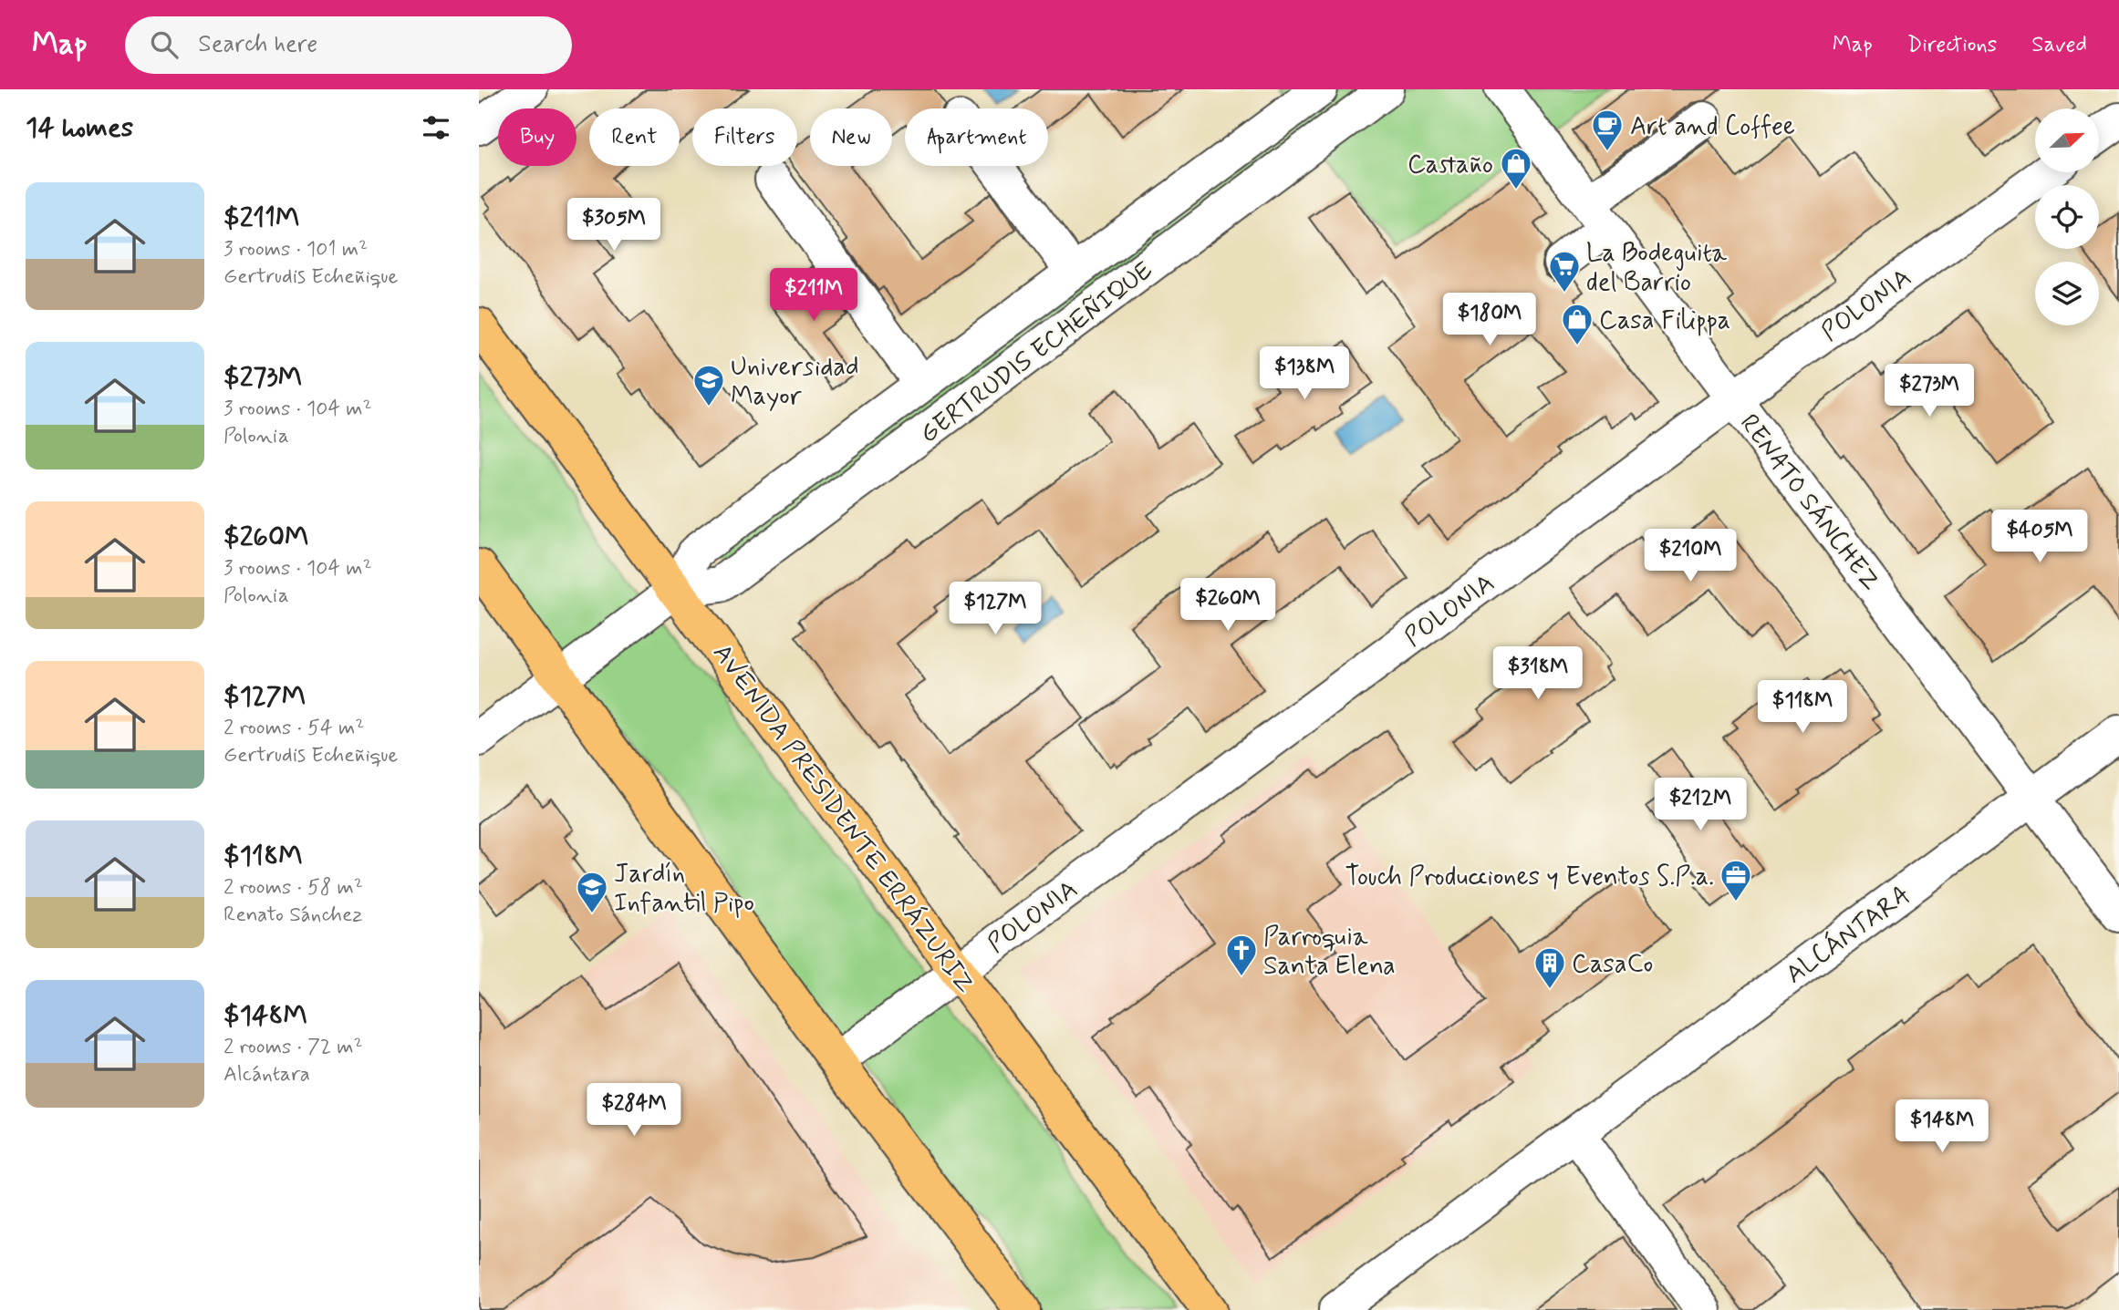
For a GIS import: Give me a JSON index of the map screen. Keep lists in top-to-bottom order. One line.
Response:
{"streets":{"main road":["AVENIDA PRESIDENTE ERRÁZURIZ"],"street":["POLONIA","GERTRUDIS ECHEÑIQUE","RENATO SÁNCHEZ","ALCÁNTARA"]},"crossings":[["POLONIA","RENATO SÁNCHEZ"],["POLONIA","AVENIDA PRESIDENTE ERRÁZURIZ"],["GERTRUDIS ECHEÑIQUE","AVENIDA PRESIDENTE ERRÁZURIZ"],["RENATO SÁNCHEZ","ALCÁNTARA"]],"places":{"cafe":["Art and Coffee"],"shop":["Castaño","Casa Filippa"],"supermarket":["La Bodeguita del Barrio"],"school or university":["Universidad Mayor","Jardín Infantil Pipo"],"office":["Touch Producciones y Eventos S.P.a."],"church":["Parroquia Santa Elena"],"building":["CasaCo"]},"north":"top right","page":{"header":"Map","search":"Search here","nav":["Map","Directions","Saved"],"heading":"14 homes","chip":["Buy","Rent","Filters","New","Apartment"],"list":[{"name":"$211M","note":"3 rooms · 101 m² · Gertrudis Echeñique"},{"name":"$273M","note":"3 rooms · 104 m² · Polonia"},{"name":"$260M","note":"3 rooms · 104 m² · Polonia"},{"name":"$127M","note":"2 rooms · 54 m² · Gertrudis Echeñique"},{"name":"$118M","note":"2 rooms · 58 m² · Renato Sánchez"},{"name":"$148M","note":"2 rooms · 72 m² · Alcántara"}],"price":["$305M","$211M","$180M","$138M","$273M","$405M","$210M","$260M","$127M","$318M","$118M","$212M","$284M","$148M"]}}
